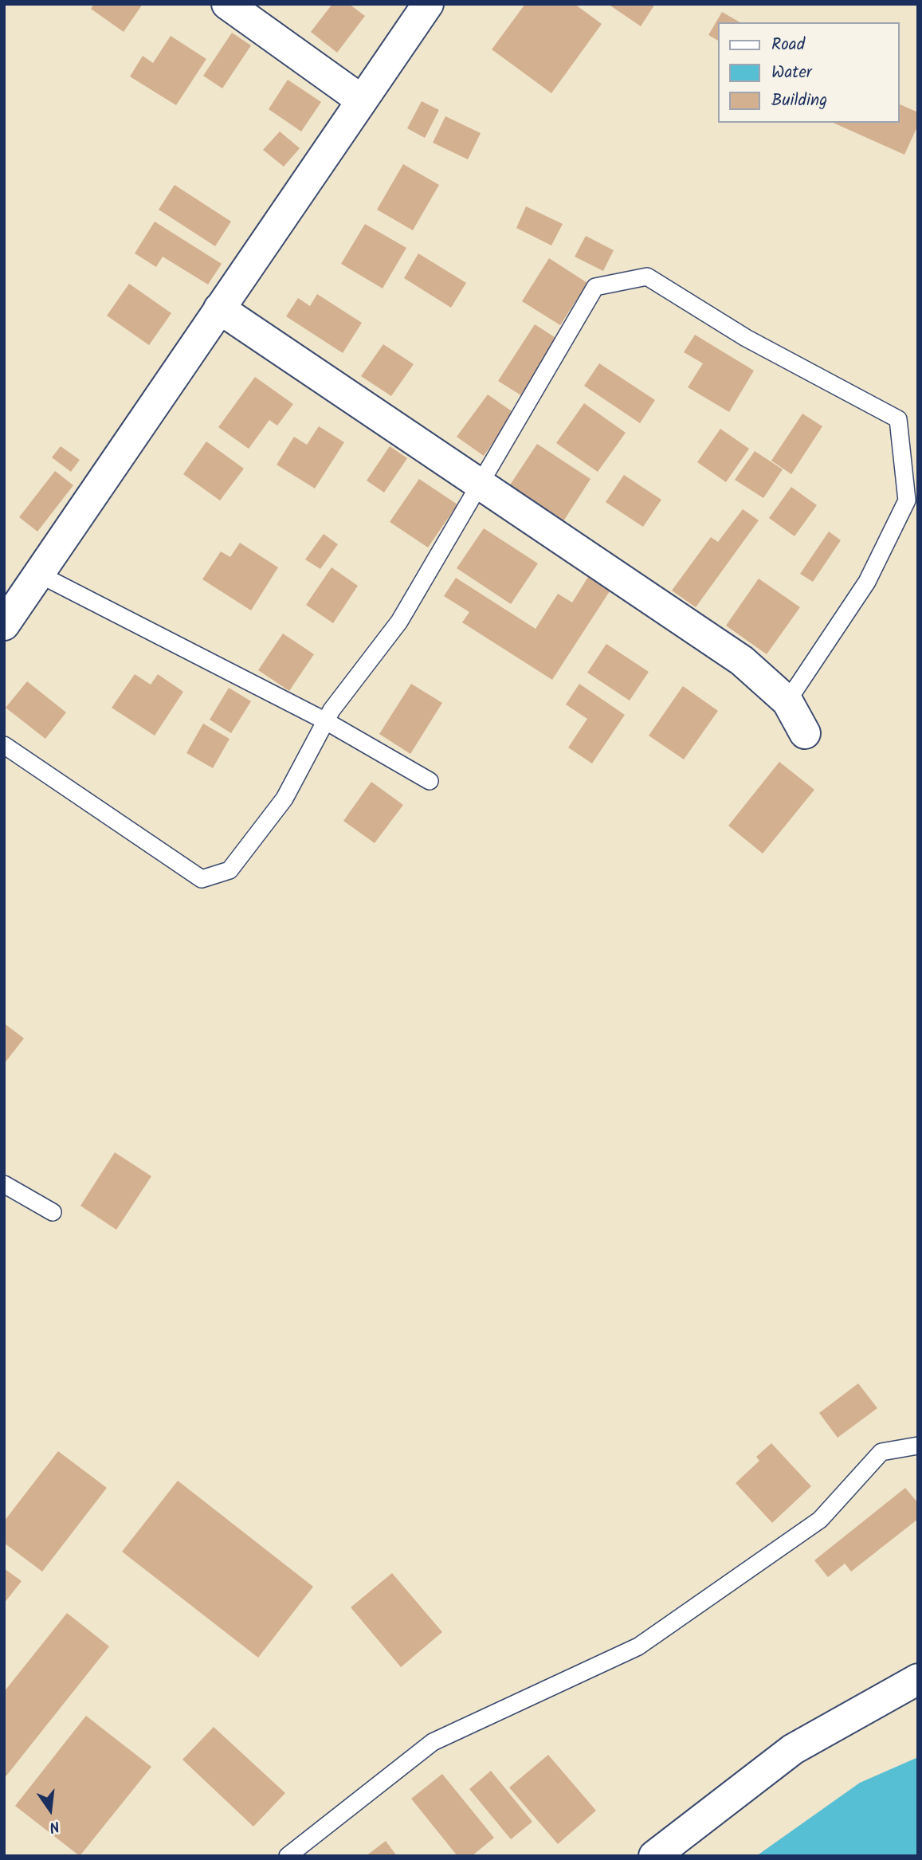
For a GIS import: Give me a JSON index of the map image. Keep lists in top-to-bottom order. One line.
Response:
{"legend":["Road","Water","Building"],"north":"bottom"}
